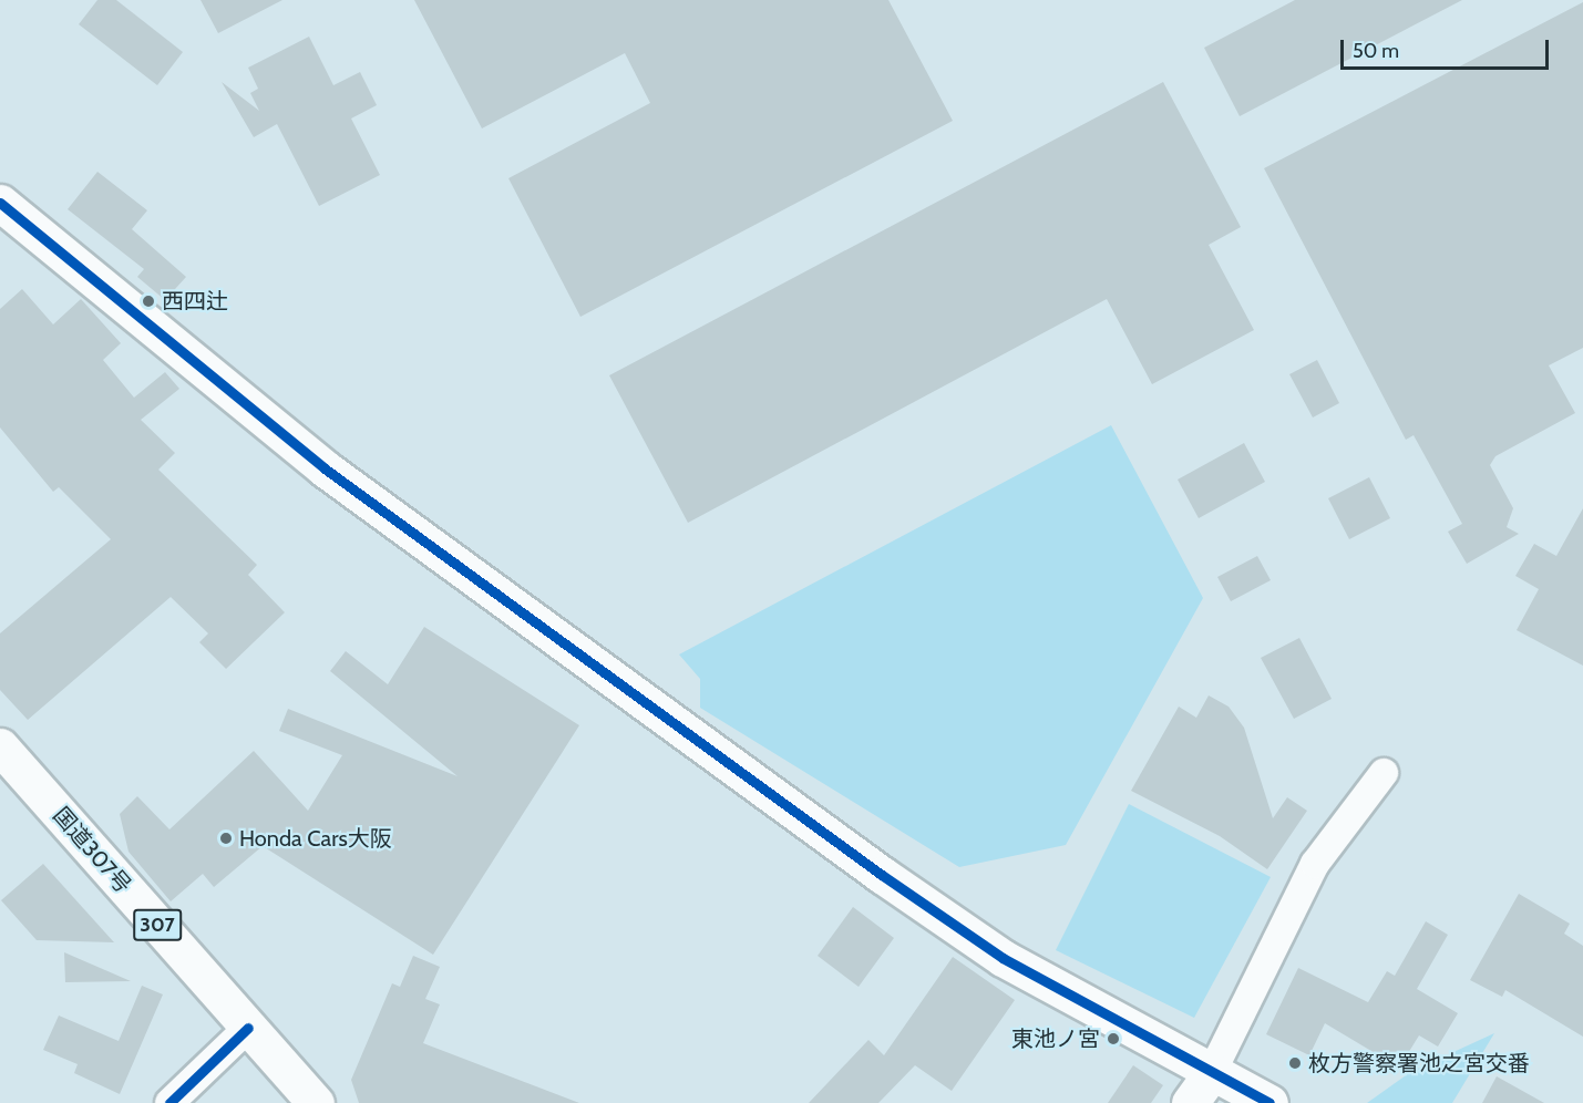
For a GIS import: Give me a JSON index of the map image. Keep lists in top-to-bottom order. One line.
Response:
{"streets":{"main road":["国道307号","307"]},"places":["西四辻","Honda Cars大阪","東池ノ宮","枚方警察署池之宮交番"],"scale_bar":"50 m"}
